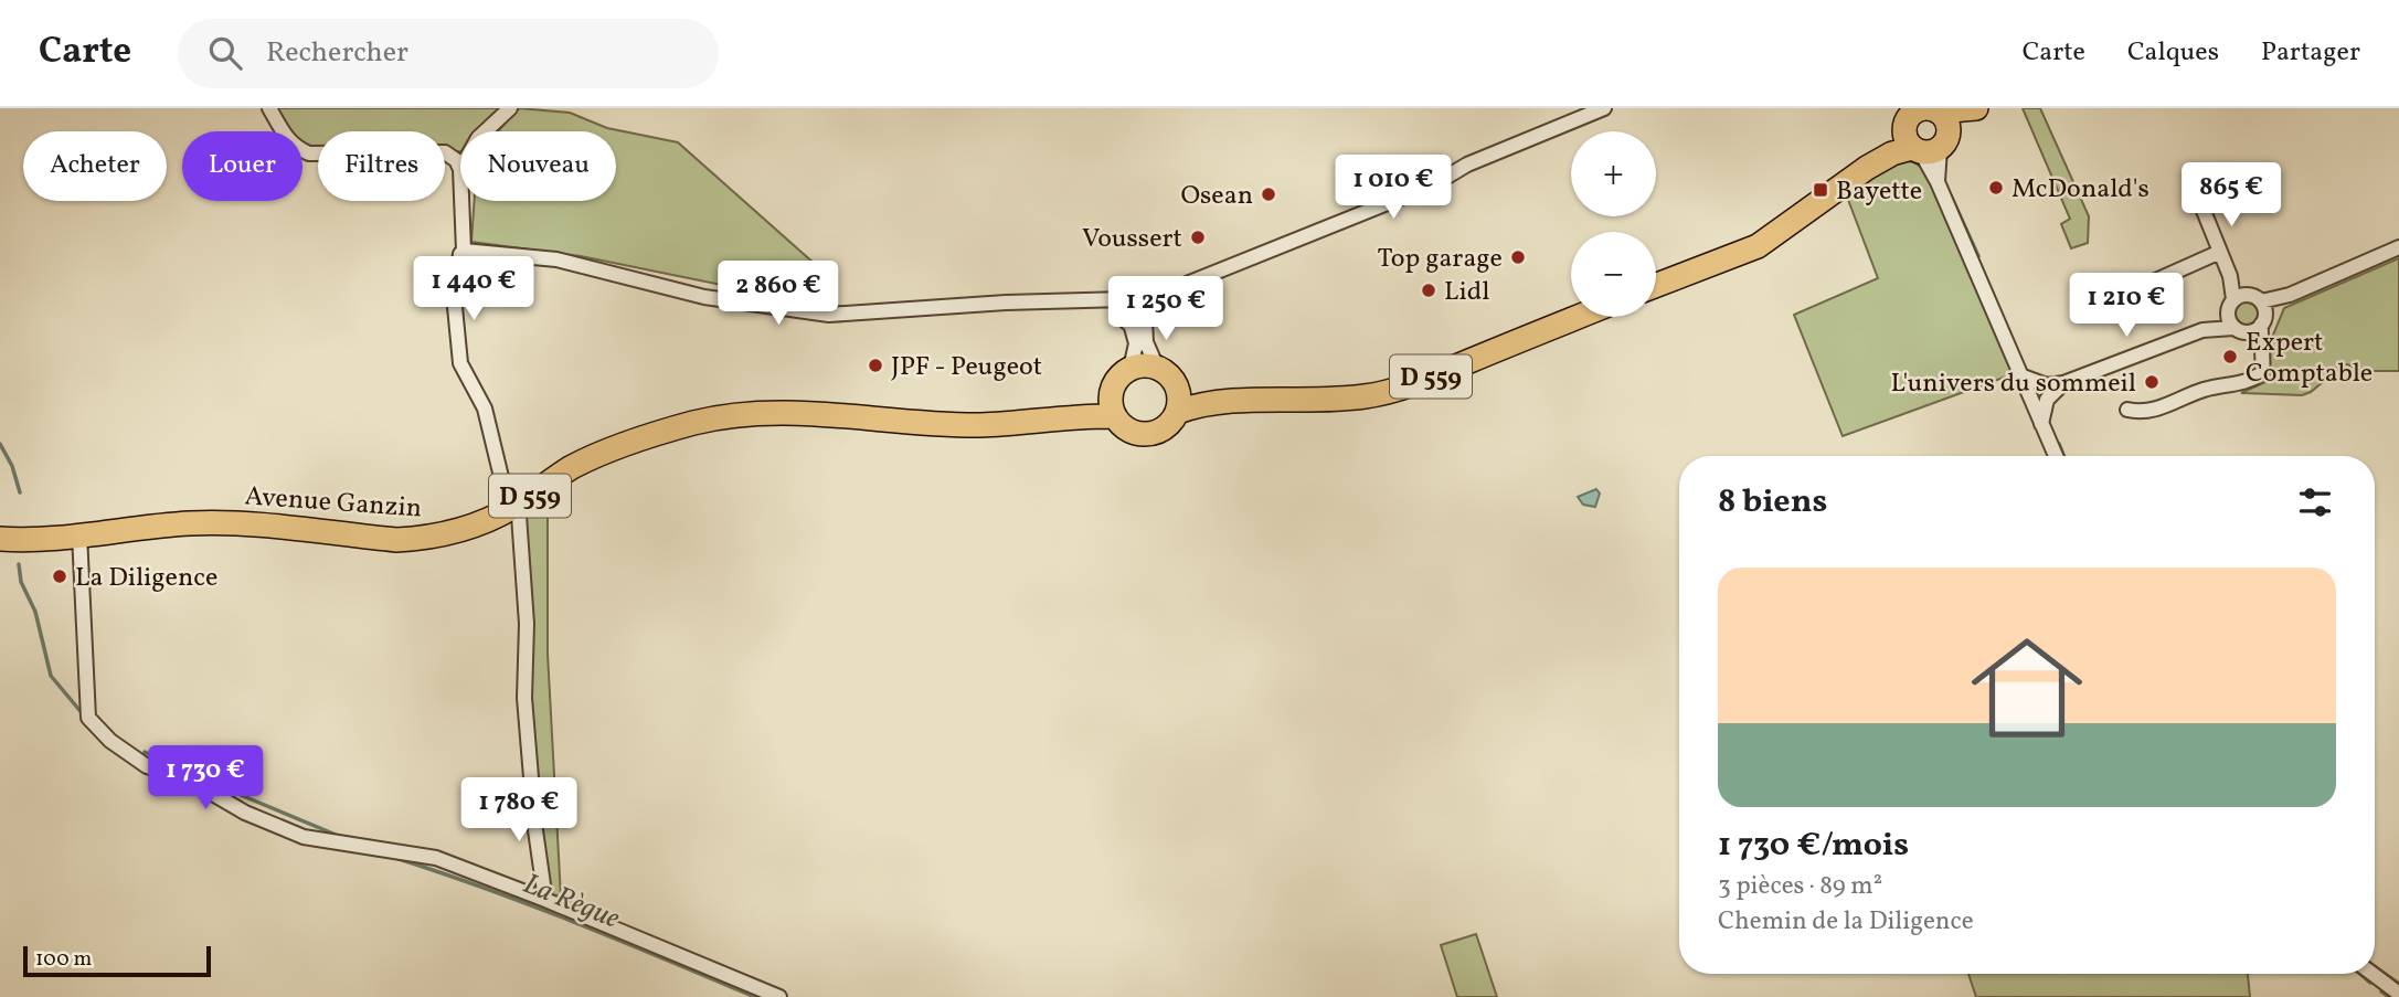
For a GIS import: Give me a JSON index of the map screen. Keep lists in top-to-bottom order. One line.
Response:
{"streets":{"main road":["D 559","Avenue Ganzin"]},"crossings":[["D 559","Avenue Ganzin"]],"water":["La Règue"],"places":{"other":["McDonald's","Osean","Voussert","Top garage","Lidl","Expert Comptable","JPF - Peugeot","L'univers du sommeil","La Diligence"],"transit":["Bayette"]},"scale_bar":"100 m","page":{"header":"Carte","search":"Rechercher","nav":["Carte","Calques","Partager"],"map_buttons":["+","−"],"chip":["Acheter","Louer","Filtres","Nouveau"],"price":["1 010 €","865 €","1 440 €","2 860 €","1 210 €","1 250 €","1 730 €","1 780 €"],"heading":"8 biens","list":[{"name":"1 730 €/mois","note":"3 pièces · 89 m² · Chemin de la Diligence"}],"scale":"100 m"}}
